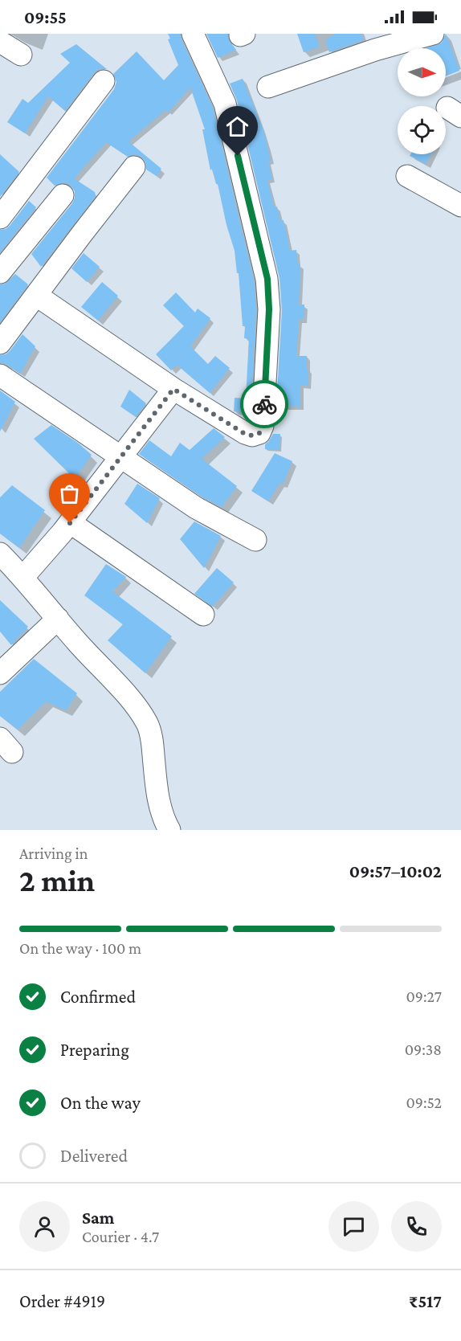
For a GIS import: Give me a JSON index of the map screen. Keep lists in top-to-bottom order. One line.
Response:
{"north":"right","page":{"status":"09:55","heading":["2 min","Arriving in","09:57–10:02"],"panel":["Sam","Courier · 4.7","Order #4919","₹517"],"bar":"On the way · 100 m","list":[["Confirmed","09:27"],["Preparing","09:38"],["On the way","09:52"],"Delivered"]}}
